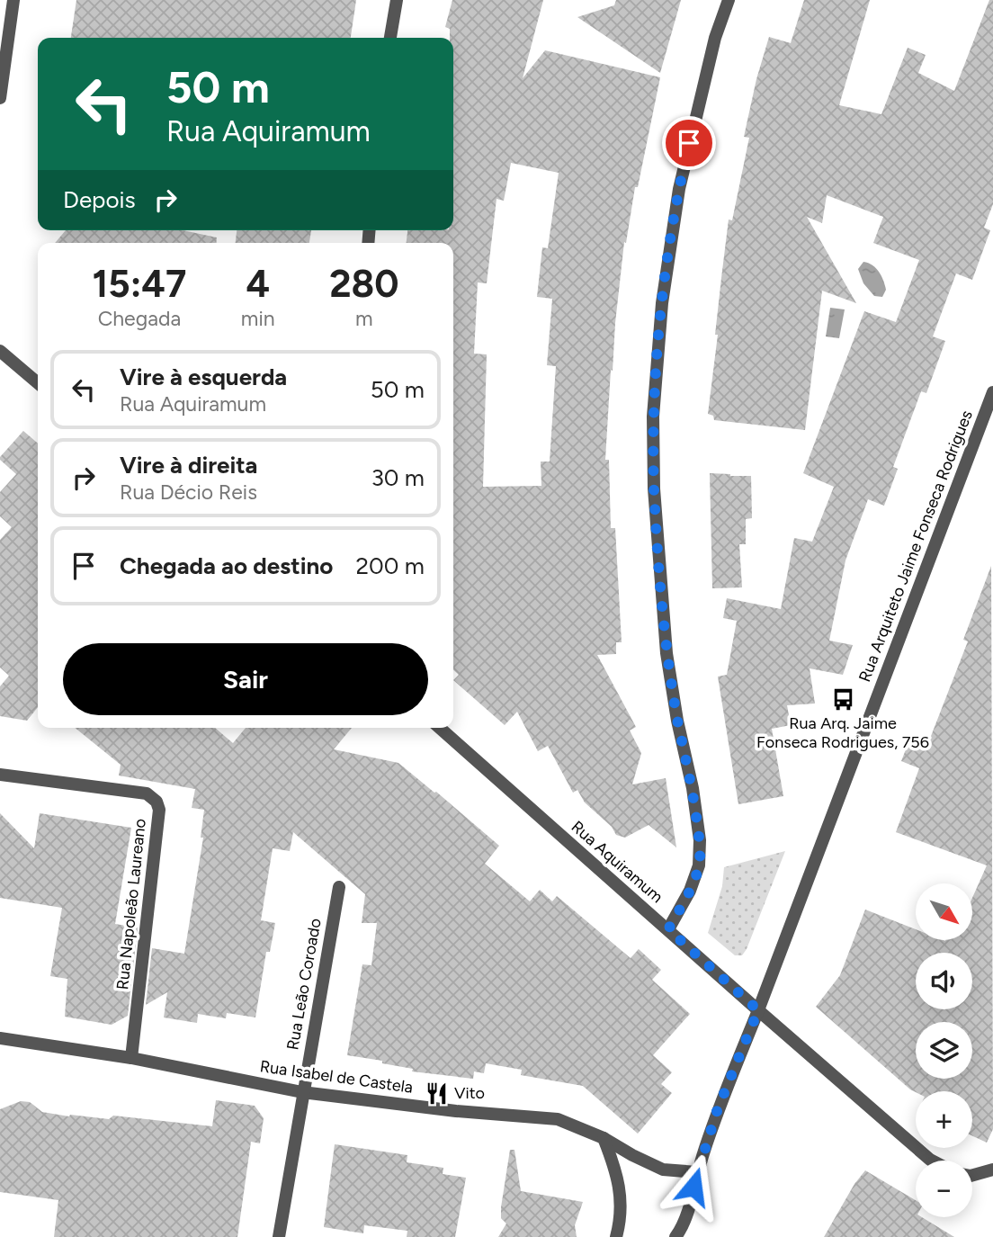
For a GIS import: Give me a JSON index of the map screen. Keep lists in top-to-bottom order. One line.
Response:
{"streets":{"street":["Rua Arquiteto Jaime Fonseca Rodrigues","Rua Aquiramum","Rua Napoleão Laureano","Rua Leão Coroado","Rua Isabel de Castela"]},"crossings":[["Rua Arquiteto Jaime Fonseca Rodrigues","Rua Aquiramum"],["Rua Arquiteto Jaime Fonseca Rodrigues","Rua Isabel de Castela"],["Rua Napoleão Laureano","Rua Isabel de Castela"],["Rua Leão Coroado","Rua Isabel de Castela"]],"places":{"bus stop":["Rua Arq. Jaime Fonseca Rodrigues, 756"],"restaurant":["Vito"]},"north":"bottom right","page":{"turn":["50 m","Rua Aquiramum"],"then":"Depois","eta":["15:47","Chegada","4","min","280","m"],"list":[{"name":"Vire à esquerda","note":"Rua Aquiramum","value":"50 m"},{"name":"Vire à direita","note":"Rua Décio Reis","value":"30 m"},{"name":"Chegada ao destino","value":"200 m"}],"buttons":"Sair","map_buttons":["+","−"]}}
